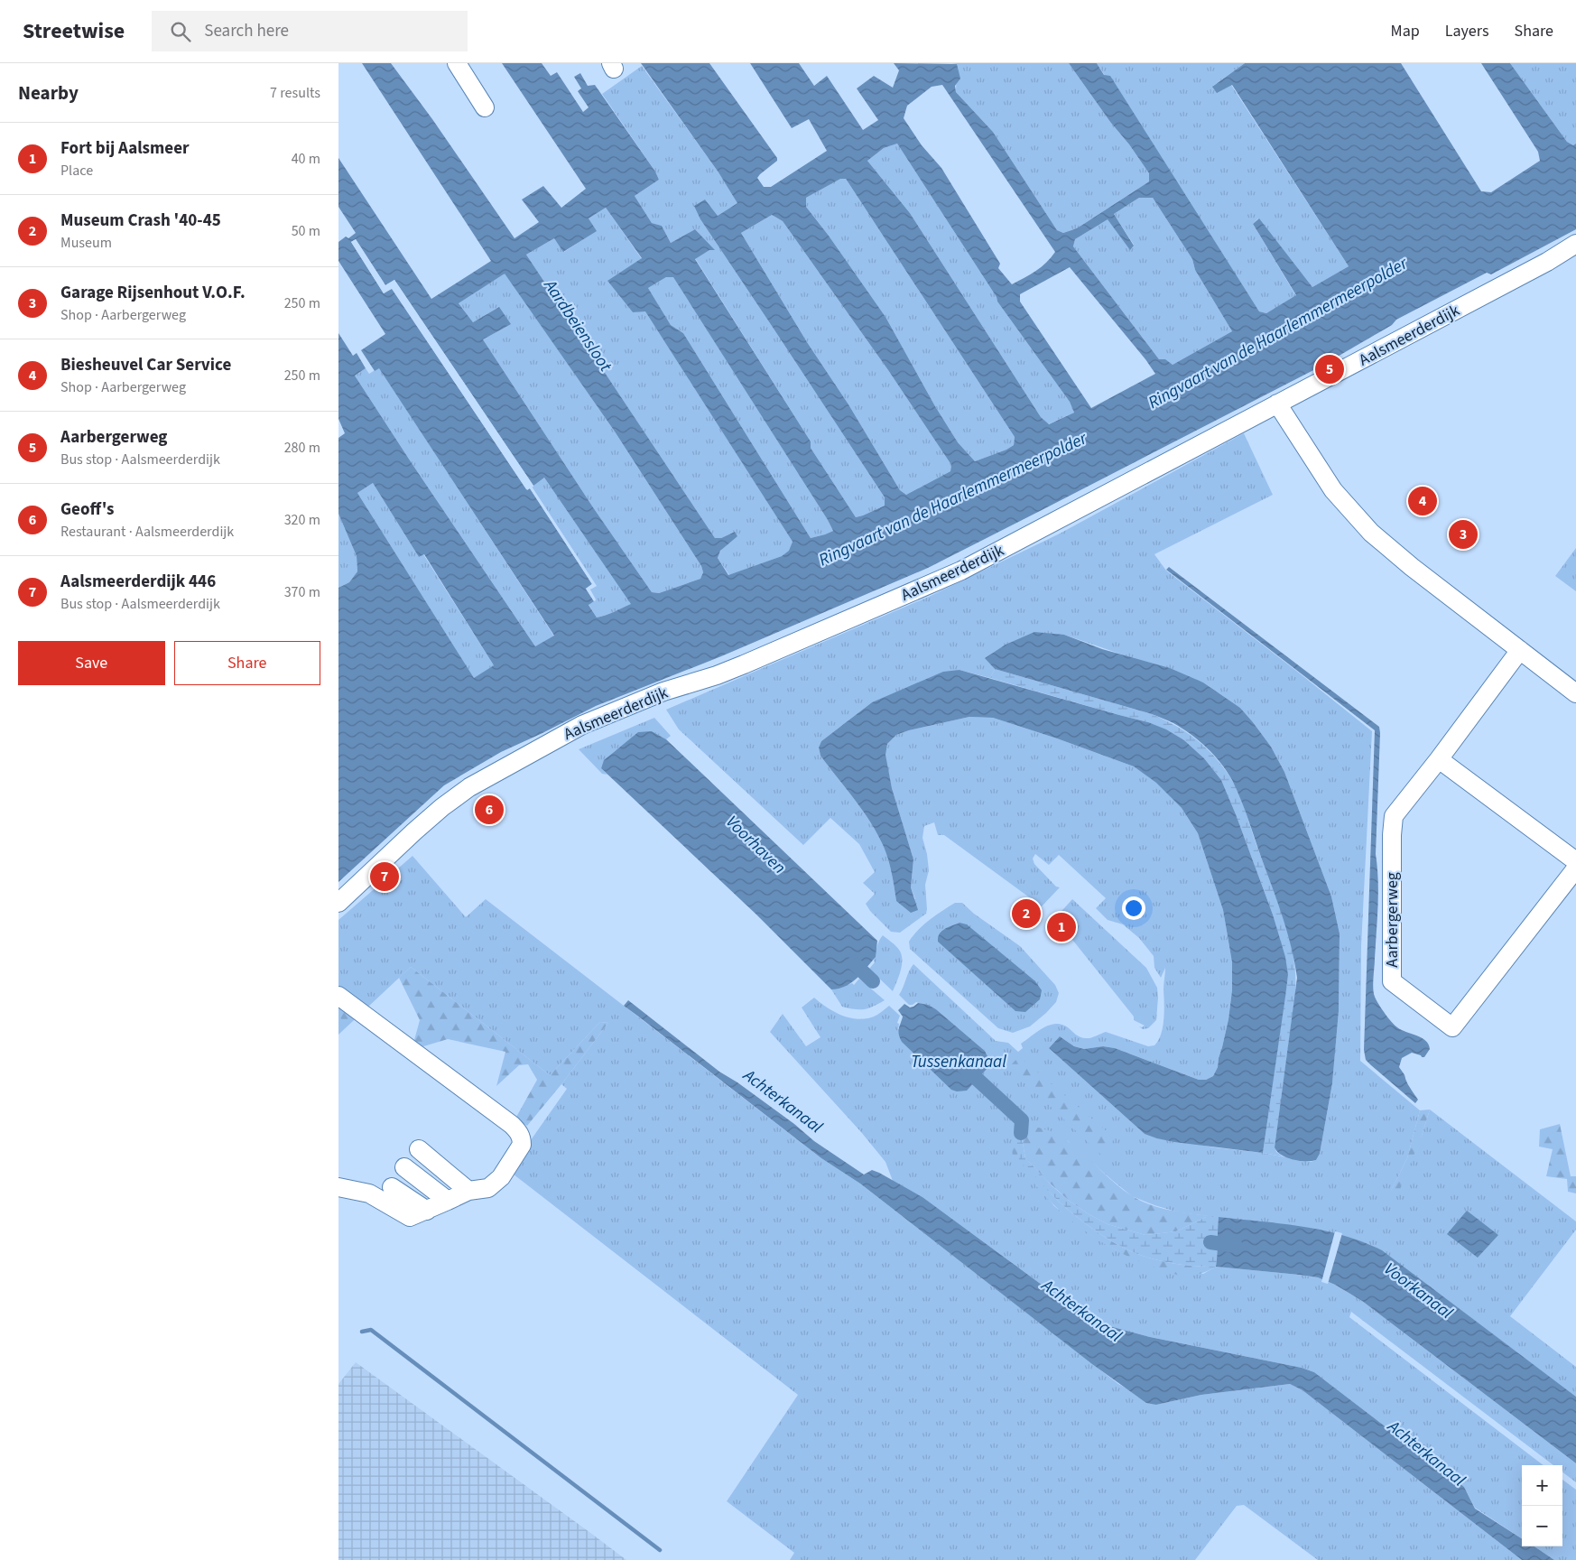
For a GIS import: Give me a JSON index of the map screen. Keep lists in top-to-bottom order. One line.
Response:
{"streets":{"street":["Aalsmeerderdijk","Aarbergerweg"]},"water":["Aardbeiensloot","Ringvaart van de Haarlemmermeerpolder","Voorhaven","Tussenkanaal","Achterkanaal","Voorkanaal"],"page":{"header":"Streetwise","search":"Search here","nav":["Map","Layers","Share"],"heading":["Nearby","7 results"],"list":[{"mark":"1","name":"Fort bij Aalsmeer","note":"Place","value":"40 m"},{"mark":"2","name":"Museum Crash '40-45","note":"Museum","value":"50 m"},{"mark":"3","name":"Garage Rijsenhout V.O.F.","note":"Shop · Aarbergerweg","value":"250 m"},{"mark":"4","name":"Biesheuvel Car Service","note":"Shop · Aarbergerweg","value":"250 m"},{"mark":"5","name":"Aarbergerweg","note":"Bus stop · Aalsmeerderdijk","value":"280 m"},{"mark":"6","name":"Geoff's","note":"Restaurant · Aalsmeerderdijk","value":"320 m"},{"mark":"7","name":"Aalsmeerderdijk 446","note":"Bus stop · Aalsmeerderdijk","value":"370 m"}],"pins":["5","4","3","6","7","2","1"],"buttons":["Save","Share"],"map_buttons":["+","−"]}}
